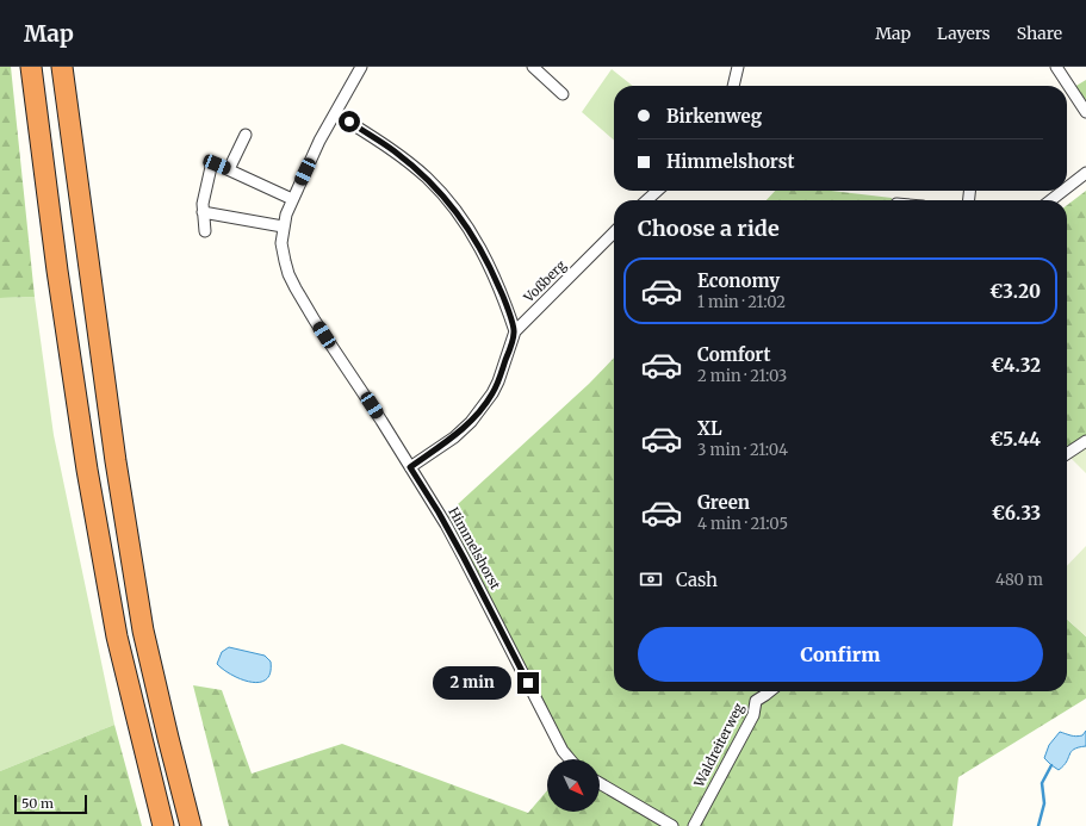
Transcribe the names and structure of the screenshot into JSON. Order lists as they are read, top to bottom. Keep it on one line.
{"streets":{"street":["Voßberg","Himmelshorst","Waldreiterweg"]},"crossings":[["Voßberg","Himmelshorst"]],"scale_bar":"50 m","north":"bottom right","page":{"header":"Map","nav":["Map","Layers","Share"],"banner":["Birkenweg","Himmelshorst"],"heading":"Choose a ride","list":[{"name":"Economy","note":"1 min · 21:02","value":"€3.20"},{"name":"Comfort","note":"2 min · 21:03","value":"€4.32"},{"name":"XL","note":"3 min · 21:04","value":"€5.44"},{"name":"Green","note":"4 min · 21:05","value":"€6.33"}],"pay":["Cash","480 m"],"buttons":"Confirm","bubble":"2 min","scale":"50 m"}}
